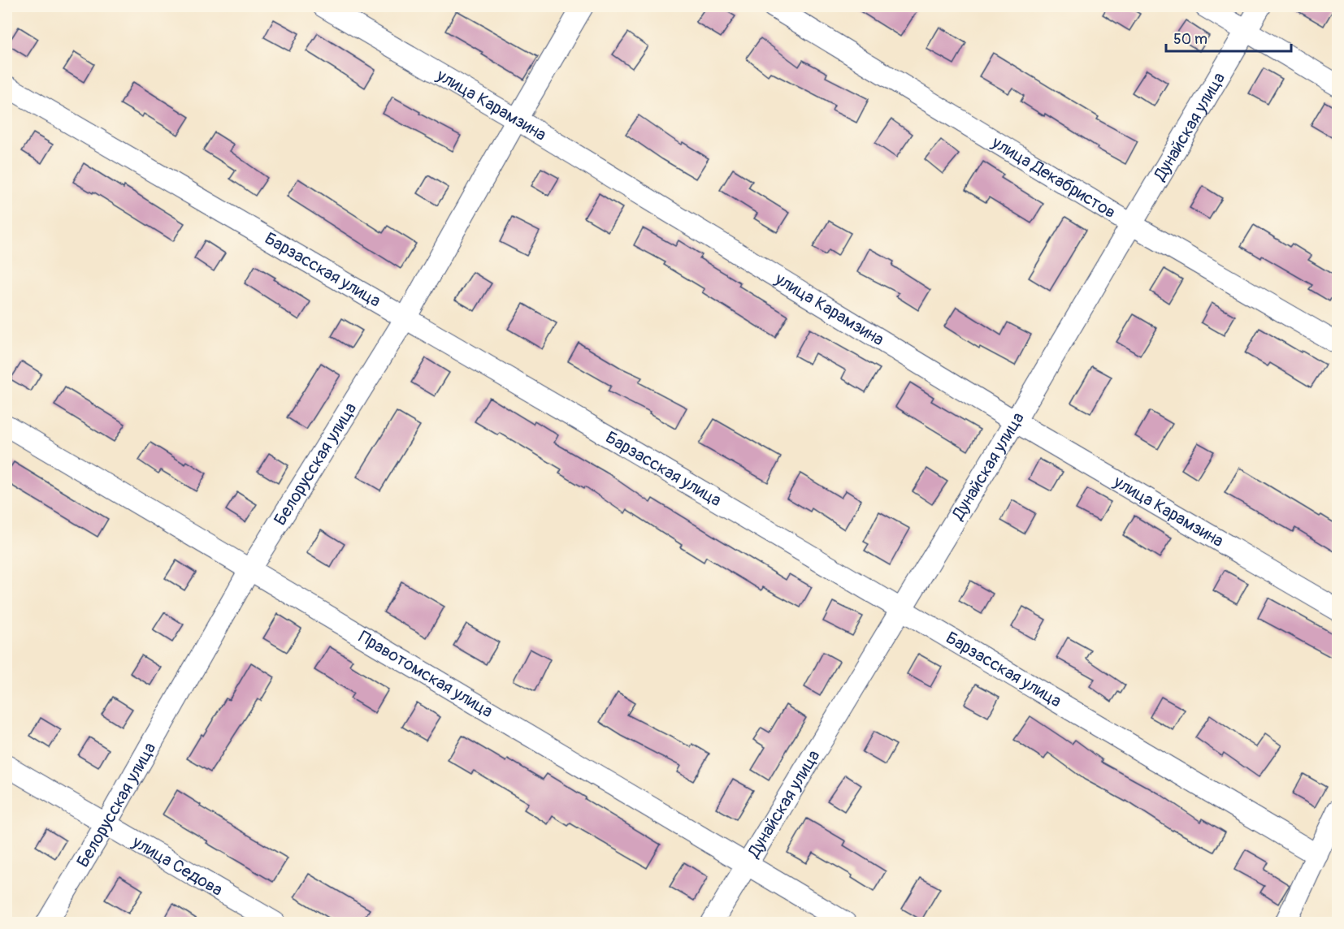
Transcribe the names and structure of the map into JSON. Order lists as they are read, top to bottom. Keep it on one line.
{"streets":{"street":["улица Карамзина","Дунайская улица","улица Декабристов","Барзасская улица","Белорусская улица","Правотомская улица","улица Седова"]},"crossings":[["улица Карамзина","Дунайская улица"],["улица Карамзина","Белорусская улица"],["Дунайская улица","улица Декабристов"],["Дунайская улица","Барзасская улица"],["Дунайская улица","Правотомская улица"],["Барзасская улица","Белорусская улица"],["Белорусская улица","Правотомская улица"],["Белорусская улица","улица Седова"]],"scale_bar":"50 m"}
